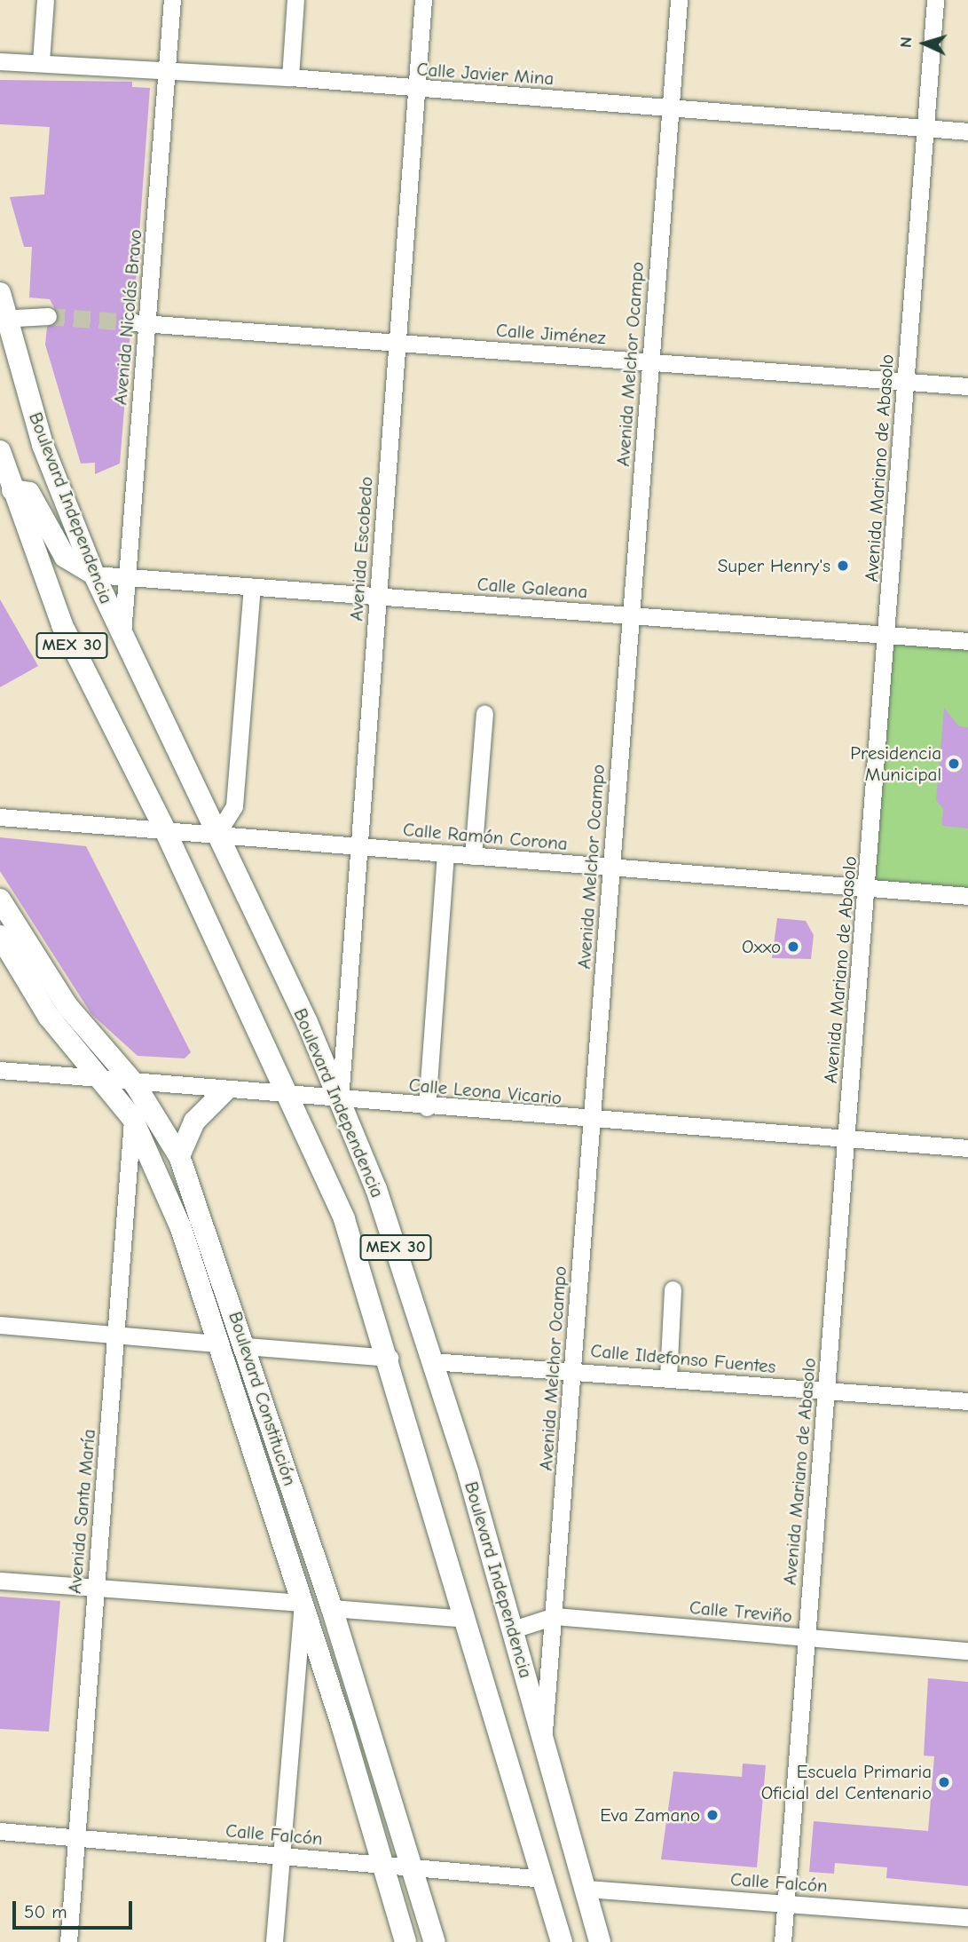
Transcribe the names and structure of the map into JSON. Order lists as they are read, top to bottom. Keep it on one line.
{"streets":{"main road":["Boulevard Independencia","MEX 30","Boulevard Constitución"],"street":["Calle Javier Mina","Avenida Nicolás Bravo","Calle Jiménez","Avenida Melchor Ocampo","Avenida Mariano de Abasolo","Avenida Escobedo","Calle Galeana","Calle Ramón Corona","Calle Leona Vicario","Calle Ildefonso Fuentes","Avenida Santa María","Calle Treviño","Calle Falcón"]},"crossings":[["Calle Javier Mina","Avenida Nicolás Bravo"],["Calle Javier Mina","Avenida Melchor Ocampo"],["Calle Javier Mina","Avenida Mariano de Abasolo"],["Calle Javier Mina","Avenida Escobedo"],["Avenida Nicolás Bravo","Calle Jiménez"],["Avenida Nicolás Bravo","Boulevard Independencia"],["Avenida Nicolás Bravo","Calle Galeana"],["Calle Jiménez","Avenida Melchor Ocampo"],["Calle Jiménez","Avenida Mariano de Abasolo"],["Calle Jiménez","Avenida Escobedo"],["Avenida Melchor Ocampo","Boulevard Independencia"],["Avenida Melchor Ocampo","Calle Galeana"],["Avenida Melchor Ocampo","Calle Ramón Corona"],["Avenida Melchor Ocampo","Calle Leona Vicario"],["Avenida Melchor Ocampo","Calle Ildefonso Fuentes"],["Avenida Melchor Ocampo","Calle Treviño"],["Avenida Mariano de Abasolo","Calle Galeana"],["Avenida Mariano de Abasolo","Calle Ramón Corona"],["Avenida Mariano de Abasolo","Calle Leona Vicario"],["Avenida Mariano de Abasolo","Calle Ildefonso Fuentes"],["Avenida Mariano de Abasolo","Calle Treviño"],["Avenida Mariano de Abasolo","Calle Falcón"],["Boulevard Independencia","Avenida Escobedo"],["Boulevard Independencia","Calle Galeana"],["Boulevard Independencia","Calle Ramón Corona"],["Boulevard Independencia","Calle Leona Vicario"],["Boulevard Independencia","Calle Ildefonso Fuentes"],["Boulevard Independencia","Calle Treviño"],["Boulevard Independencia","Calle Falcón"],["Avenida Escobedo","Calle Galeana"],["Avenida Escobedo","Calle Ramón Corona"],["Avenida Escobedo","Calle Leona Vicario"],["MEX 30","Calle Ramón Corona"],["MEX 30","Calle Leona Vicario"],["MEX 30","Calle Falcón"],["Calle Leona Vicario","Boulevard Constitución"],["Calle Leona Vicario","Avenida Santa María"],["Boulevard Constitución","Avenida Santa María"],["Boulevard Constitución","Calle Falcón"],["Avenida Santa María","Calle Falcón"]],"places":["Super Henry's","Presidencia Municipal","Oxxo","Escuela Primaria Oficial del Centenario","Eva Zamano"],"scale_bar":"50 m","north":"left"}
